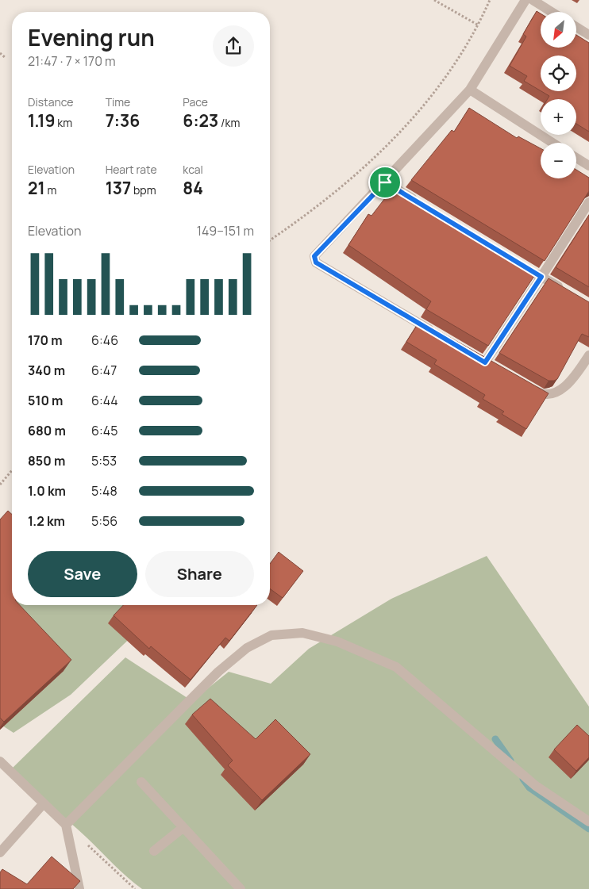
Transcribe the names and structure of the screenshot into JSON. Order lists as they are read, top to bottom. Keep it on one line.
{"north":"bottom left","page":{"map_buttons":["+","−"],"heading":["Evening run","21:47 · 7 × 170 m"],"stats":[["Distance","1.19 km"],["Time","7:36"],["Pace","6:23 /km"],["Elevation","21 m"],["Heart rate","137 bpm"],["kcal","84"]],"chart":["Elevation","149–151 m"],"list":[{"name":"170 m","note":"6:46"},{"name":"340 m","note":"6:47"},{"name":"510 m","note":"6:44"},{"name":"680 m","note":"6:45"},{"name":"850 m","note":"5:53"},{"name":"1.0 km","note":"5:48"},{"name":"1.2 km","note":"5:56"}],"buttons":["Save","Share"]}}
